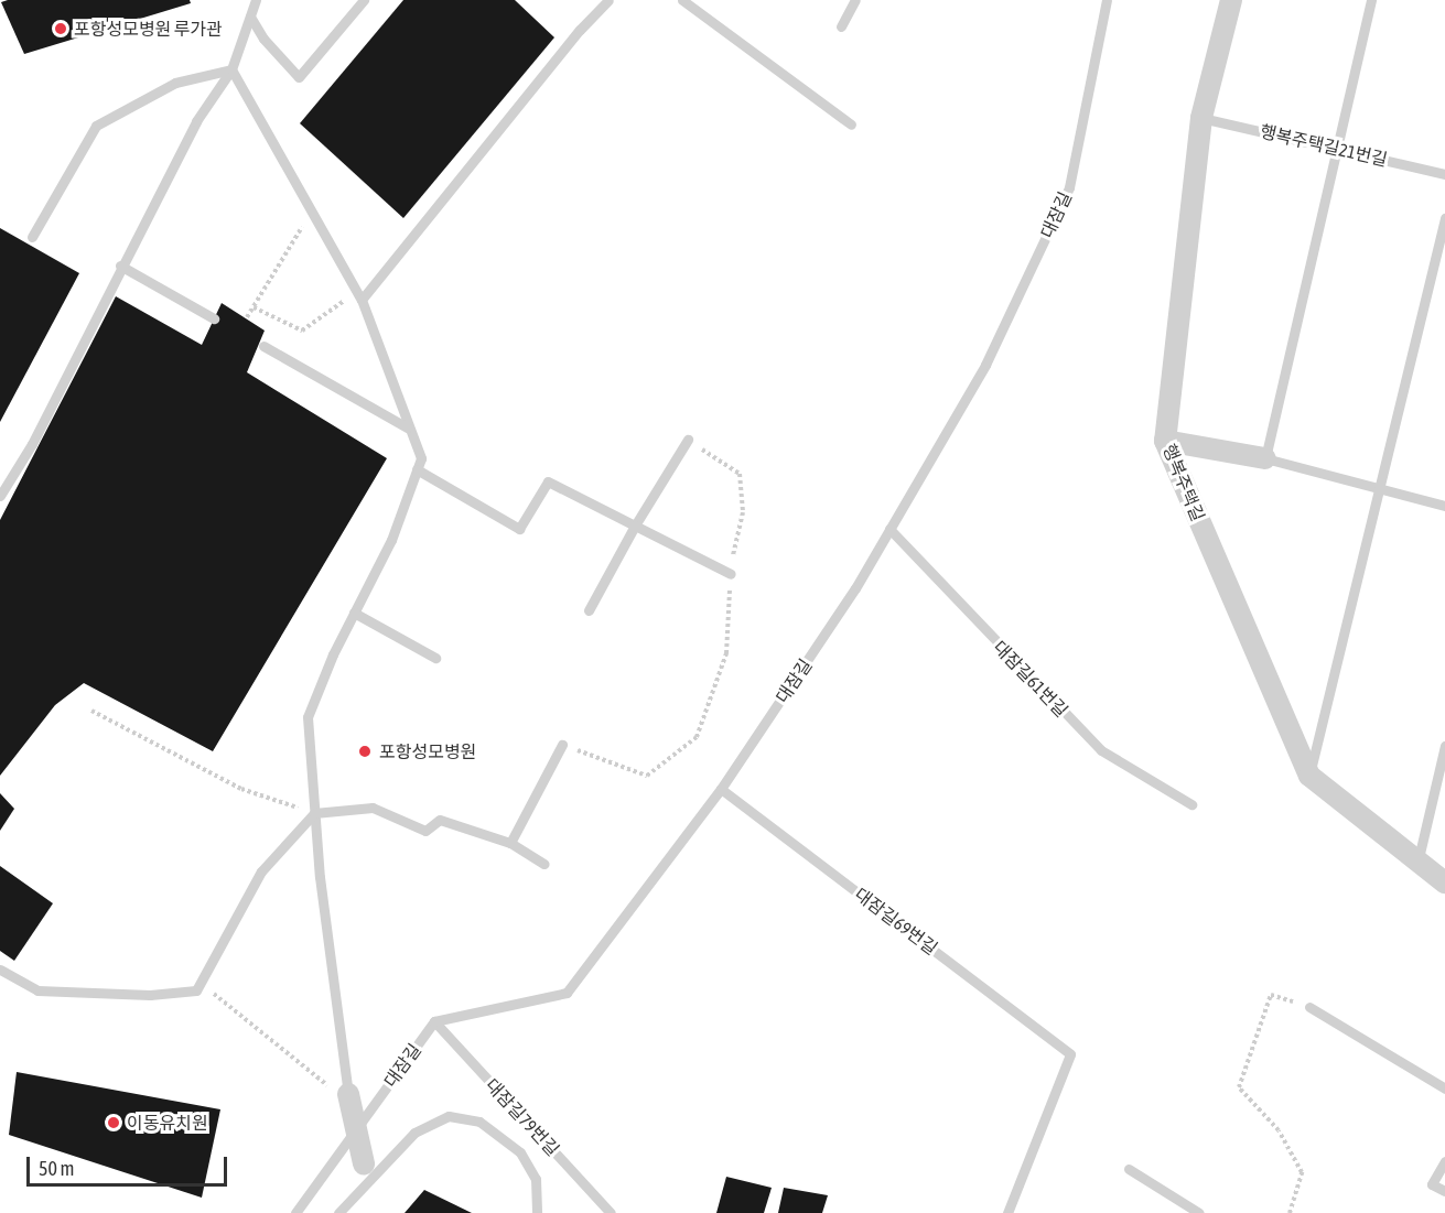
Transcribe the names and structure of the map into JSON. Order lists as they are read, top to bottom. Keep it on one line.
{"streets":{"street":["행복주택길"],"lane":["행복주택길21번길","대잠길","대잠길61번길","대잠길69번길","대잠길79번길"]},"crossings":[["행복주택길21번길","행복주택길"],["대잠길","대잠길61번길"],["대잠길","대잠길69번길"],["대잠길","대잠길79번길"]],"places":["포항성모병원 루가관","포항성모병원","이동유치원"],"scale_bar":"50 m"}
